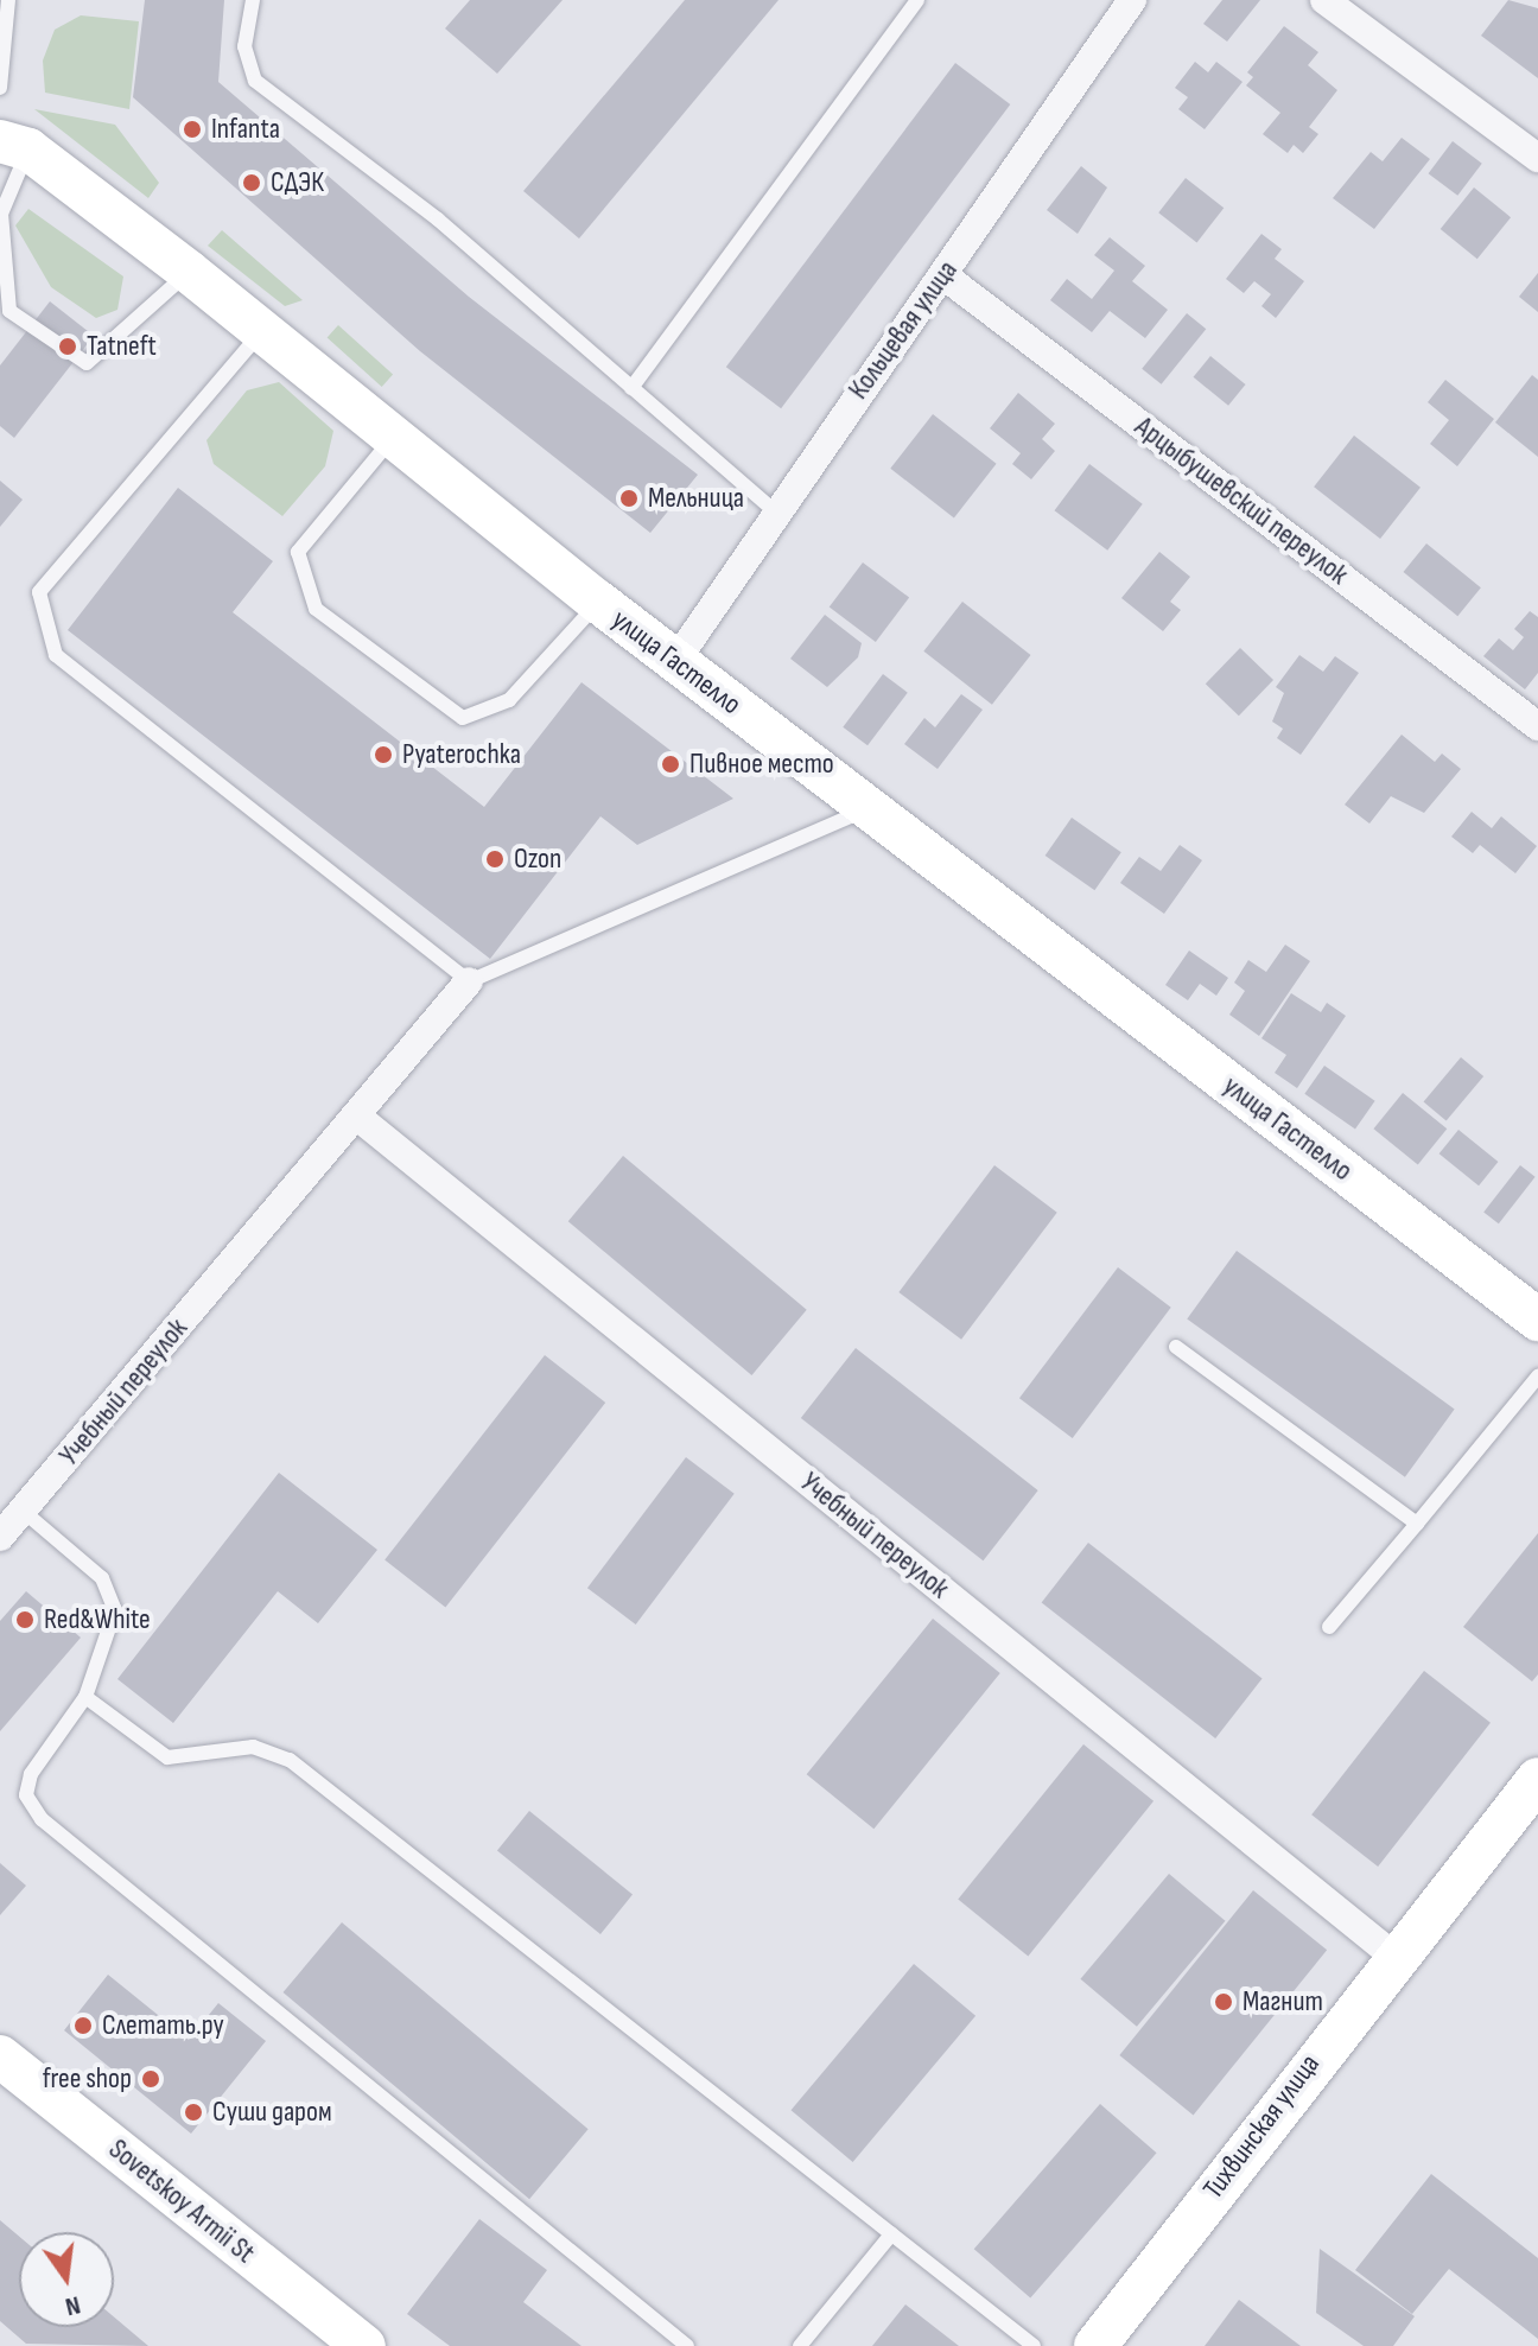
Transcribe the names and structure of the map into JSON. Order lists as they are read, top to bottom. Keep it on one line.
{"streets":{"street":["Кольцевая улица","Арцыбушевский переулок","улица Гастелло","Учебный переулок","Тихвинская улица","Sovetskoy Armii St"]},"crossings":[["Кольцевая улица","Арцыбушевский переулок"],["Кольцевая улица","улица Гастелло"],["Учебный переулок","Тихвинская улица"]],"places":["Infanta","СДЭК","Tatneft","Мельница","Pyaterochka","Пивное место","Ozon","Red&White","Магнит","Слетать.ру","free shop","Суши даром"],"north":"bottom"}
